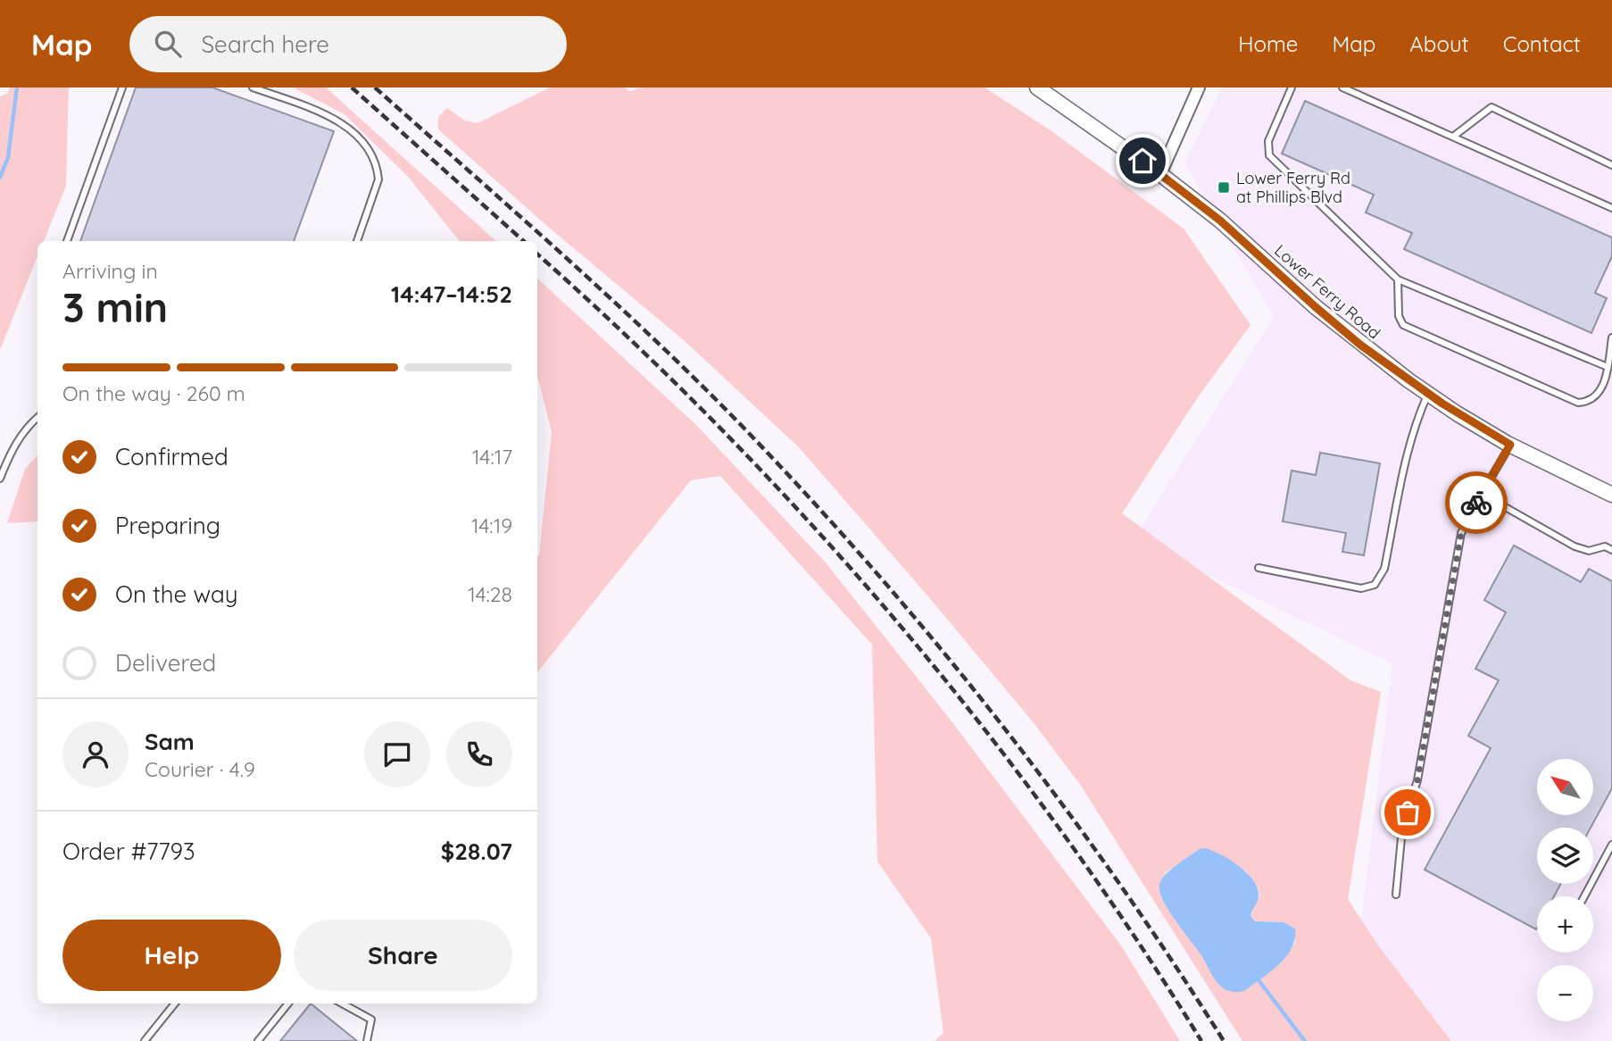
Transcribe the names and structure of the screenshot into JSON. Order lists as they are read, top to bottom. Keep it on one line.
{"streets":{"street":["Lower Ferry Road"]},"places":{"transit":["Lower Ferry Rd at Phillips Blvd"]},"north":"top left","page":{"header":"Map","search":"Search here","nav":["Home","Map","About","Contact"],"heading":["3 min","Arriving in","14:47–14:52"],"panel":["Sam","Courier · 4.9","Order #7793","$28.07"],"bar":"On the way · 260 m","list":[["Confirmed","14:17"],["Preparing","14:19"],["On the way","14:28"],"Delivered"],"map_buttons":["+","−"],"buttons":["Help","Share"]}}
